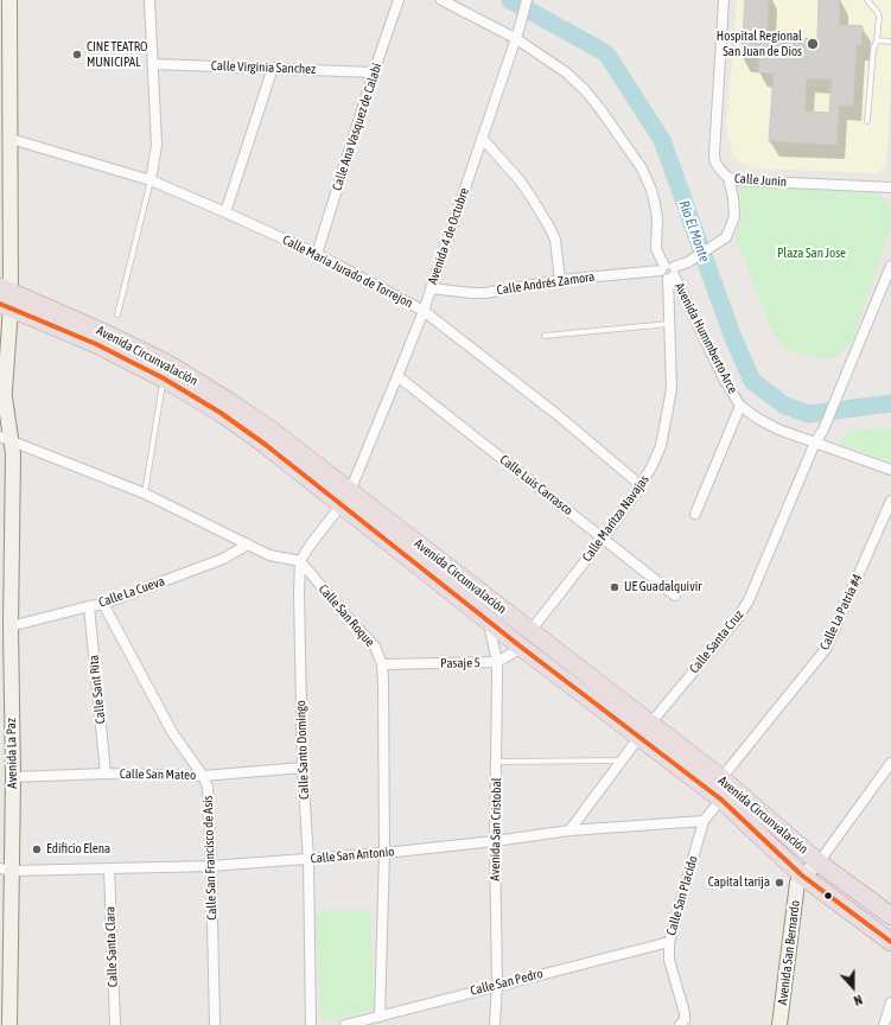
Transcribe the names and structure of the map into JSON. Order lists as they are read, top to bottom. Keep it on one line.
{"streets":{"highway":["Avenida Circunvalación"],"street":["Calle Virginia Sanchez","Calle Ana Vasquez de Calabi","Calle Junin","Avenida 4 de Octubre","Calle Maria Jurado de Torrejon","Calle Andrés Zamora","Avenida Hummberto Arce","Calle Luis Carrasco","Calle Maritza Navajas","Calle La Cueva","Calle La Patria #4","Calle San Roque","Calle Santa Cruz","Pasaje 5","Calle Sant Rita","Calle Santo Domingo","Avenida La Paz","Calle San Mateo","Avenida San Cristobal","Calle San Antonio","Calle San Francisco de Asis","Calle San Placido","Calle Santa Clara","Avenida San Bernardo","Calle San Pedro"]},"crossings":[["Calle Virginia Sanchez","Calle Ana Vasquez de Calabi"],["Calle Ana Vasquez de Calabi","Calle Maria Jurado de Torrejon"],["Calle Junin","Calle Andrés Zamora"],["Avenida 4 de Octubre","Calle Maria Jurado de Torrejon"],["Avenida 4 de Octubre","Calle Andrés Zamora"],["Avenida 4 de Octubre","Avenida Hummberto Arce"],["Avenida 4 de Octubre","Avenida Circunvalación"],["Avenida 4 de Octubre","Calle Luis Carrasco"],["Calle Maria Jurado de Torrejon","Calle Maritza Navajas"],["Calle Maria Jurado de Torrejon","Avenida La Paz"],["Calle Andrés Zamora","Avenida Hummberto Arce"],["Calle Andrés Zamora","Calle Maritza Navajas"],["Avenida Hummberto Arce","Calle Maritza Navajas"],["Avenida Hummberto Arce","Calle Santa Cruz"],["Avenida Circunvalación","Calle Maritza Navajas"],["Avenida Circunvalación","Calle La Patria #4"],["Avenida Circunvalación","Calle Santa Cruz"],["Avenida Circunvalación","Pasaje 5"],["Avenida Circunvalación","Avenida La Paz"],["Avenida Circunvalación","Calle San Placido"],["Avenida Circunvalación","Avenida San Bernardo"],["Calle Luis Carrasco","Calle Maritza Navajas"],["Calle La Cueva","Calle Sant Rita"],["Calle La Cueva","Avenida La Paz"],["Calle La Cueva","Calle San Francisco de Asis"],["Calle San Roque","Pasaje 5"],["Calle San Roque","Calle Santo Domingo"],["Calle San Roque","Calle San Antonio"],["Calle San Roque","Calle San Pedro"],["Calle Santa Cruz","Calle San Antonio"],["Pasaje 5","Avenida San Cristobal"],["Calle Sant Rita","Calle San Mateo"],["Calle Santo Domingo","Calle San Mateo"],["Calle Santo Domingo","Calle San Antonio"],["Avenida La Paz","Calle San Mateo"],["Avenida La Paz","Calle San Antonio"],["Calle San Mateo","Calle San Francisco de Asis"],["Avenida San Cristobal","Calle San Antonio"],["Avenida San Cristobal","Calle San Pedro"],["Calle San Antonio","Calle San Francisco de Asis"],["Calle San Antonio","Calle San Placido"],["Calle San Antonio","Calle Santa Clara"],["Calle San Placido","Calle San Pedro"]],"water":["Río El Monte"],"parks":["Plaza San Jose"],"places":["Hospital Regional San Juan de Dios","CINE TEATRO MUNICIPAL","UE Guadalquivir","Edificio Elena","Capital tarija"],"north":"bottom"}
